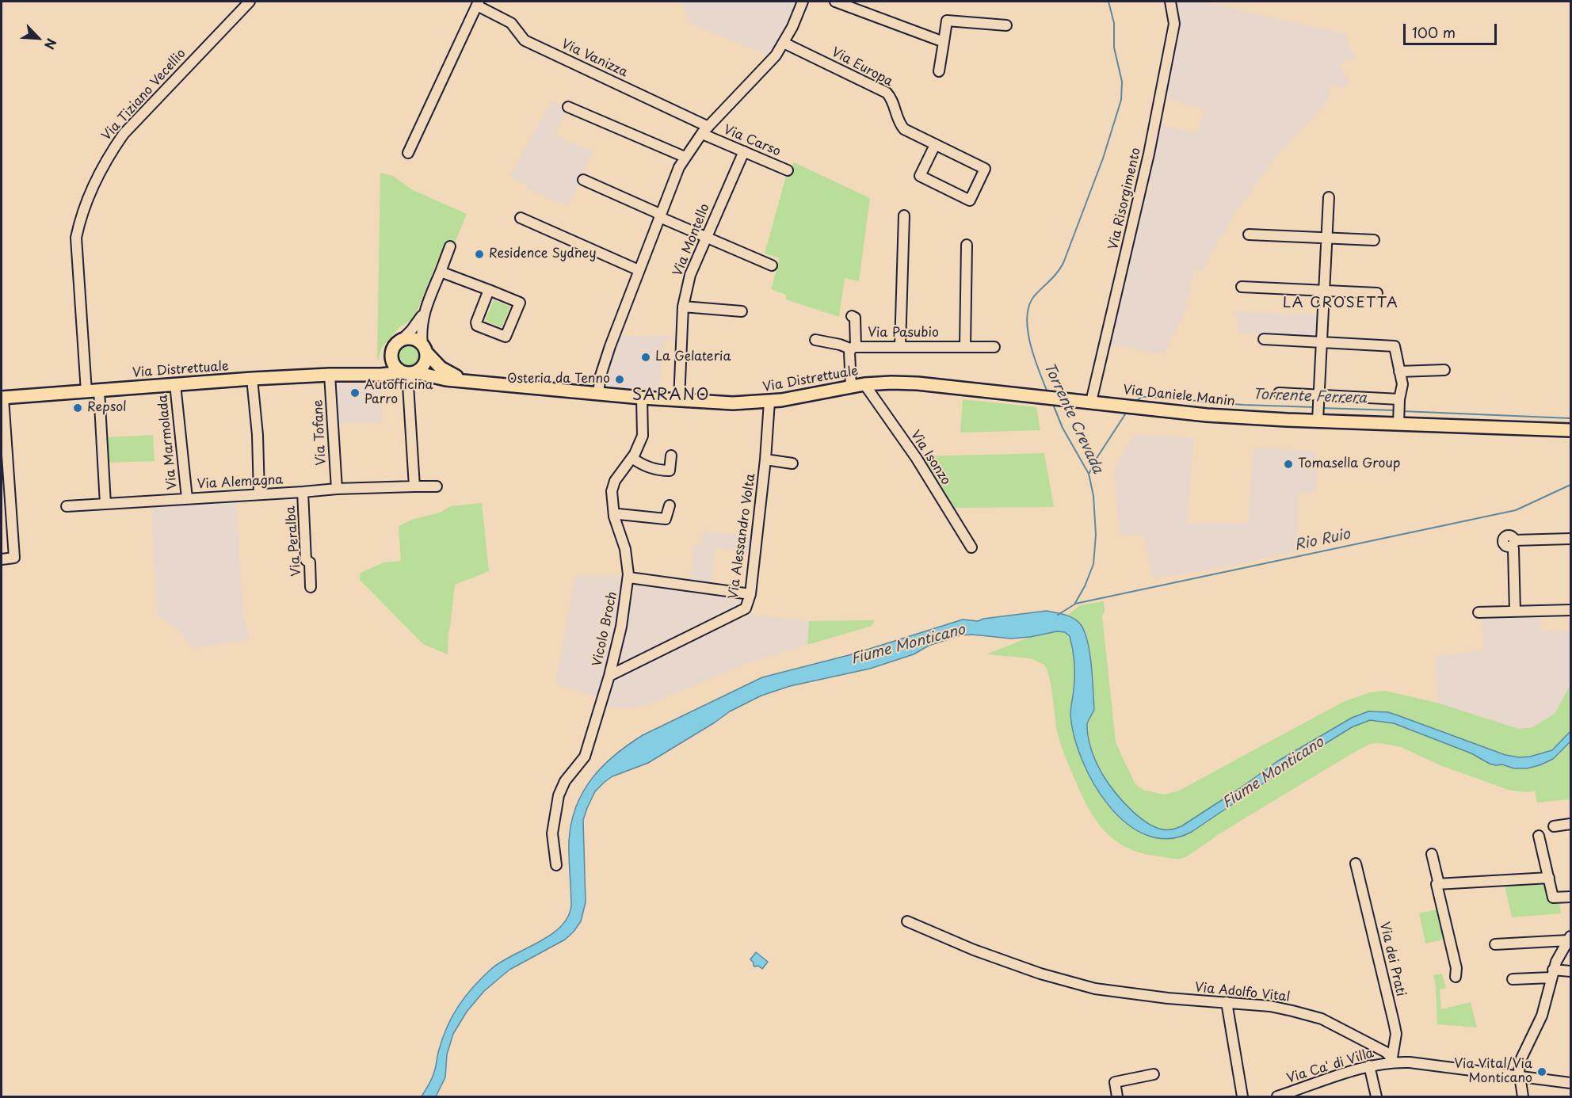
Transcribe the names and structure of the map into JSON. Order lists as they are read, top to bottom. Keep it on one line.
{"streets":{"main road":["Via Distrettuale","Via Daniele Manin"],"street":["Via Vanizza","Via Europa","Via Tiziano Vecellio","Via Carso","Via Risorgimento","Via Montello","Via Pasubio","Via Tofane","Via Marmolada","Via Isonzo","Via Alemagna","Via Alessandro Volta","Via Peralba","Vicolo Broch","Via dei Prati","Via Adolfo Vital","Via Ca' di Villa"]},"crossings":[["Via Vanizza","Via Carso"],["Via Tiziano Vecellio","Via Distrettuale"],["Via Carso","Via Montello"],["Via Risorgimento","Via Daniele Manin"],["Via Montello","Via Distrettuale"],["Via Pasubio","Via Distrettuale"],["Via Distrettuale","Via Daniele Manin"],["Via Distrettuale","Via Tofane"],["Via Distrettuale","Via Marmolada"],["Via Distrettuale","Via Isonzo"],["Via Distrettuale","Via Alessandro Volta"],["Via Distrettuale","Vicolo Broch"],["Via Tofane","Via Alemagna"],["Via Marmolada","Via Alemagna"],["Via Alemagna","Via Peralba"],["Via Alessandro Volta","Vicolo Broch"],["Via dei Prati","Via Adolfo Vital"],["Via dei Prati","Via Ca' di Villa"],["Via Adolfo Vital","Via Ca' di Villa"]],"districts":["LA CROSETTA","SARANO"],"water":["Torrente Ferrera","Torrente Crevada","Rio Ruio","Fiume Monticano"],"places":["Residence Sydney","La Gelateria","Osteria da Tenno","Autofficina Parro","Repsol","Tomasella Group","Via Vital/Via Monticano"],"scale_bar":"100 m","north":"bottom right"}
